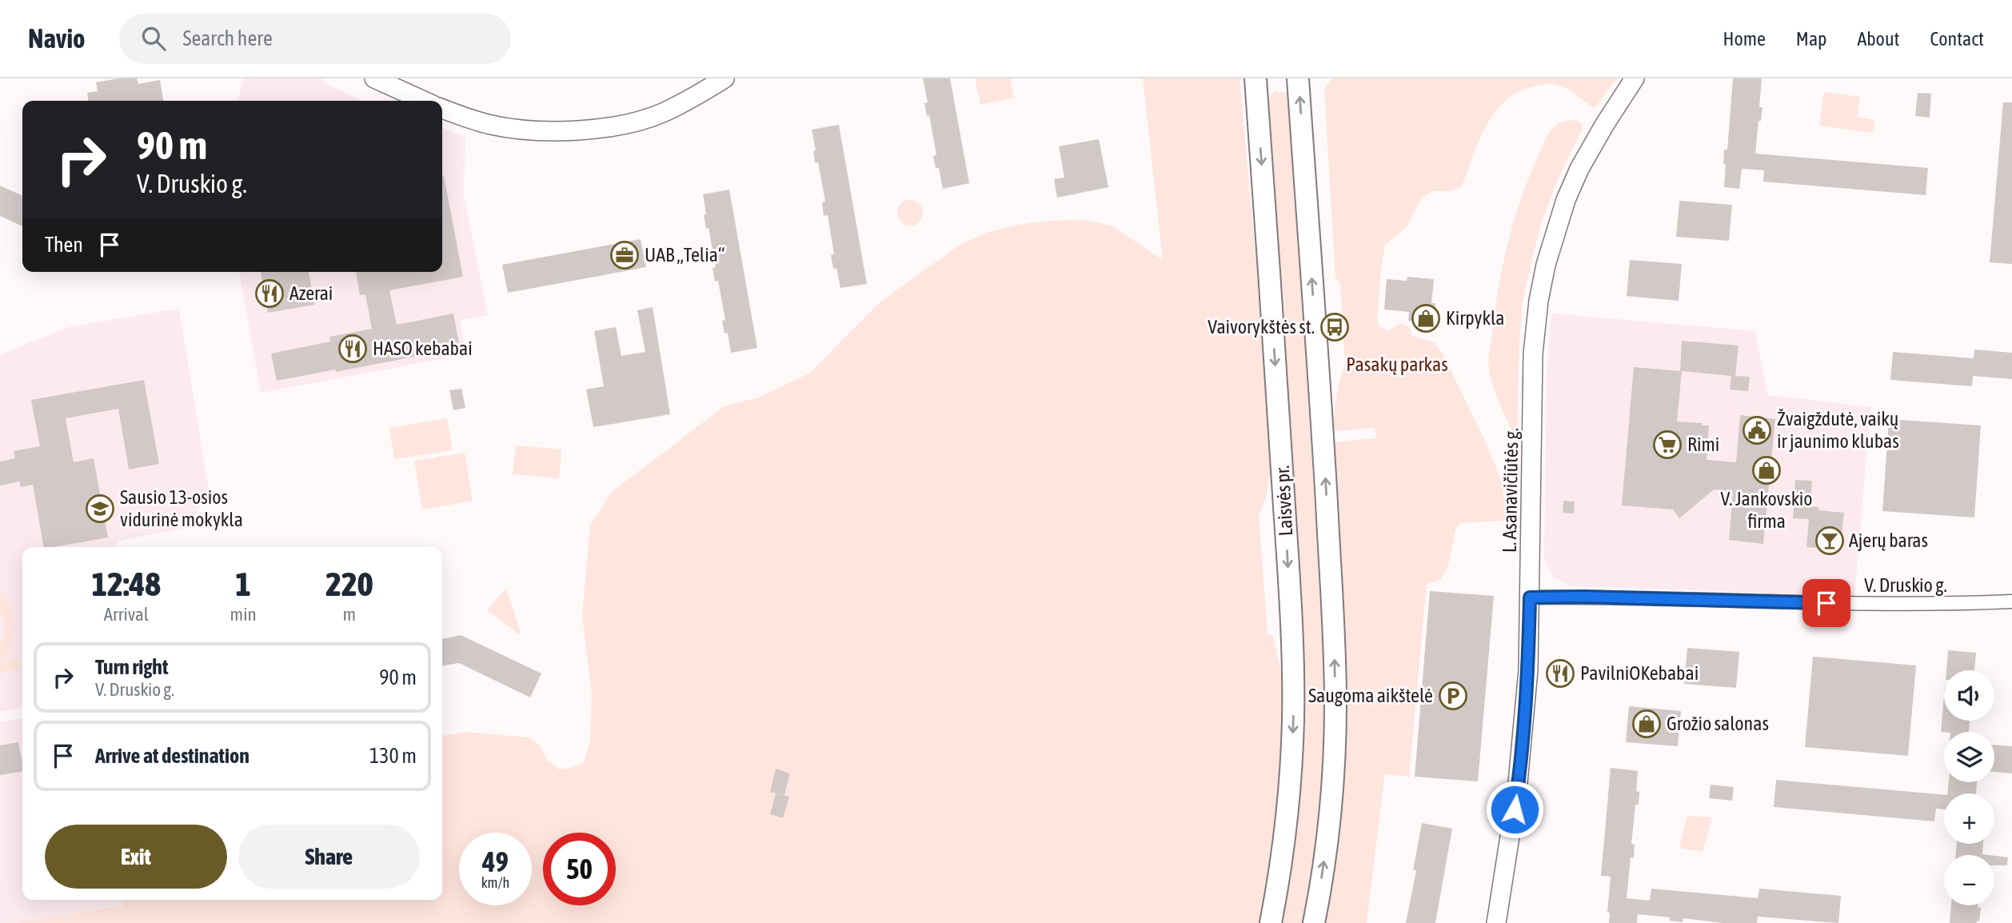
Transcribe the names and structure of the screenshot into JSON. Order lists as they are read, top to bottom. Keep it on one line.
{"streets":{"main road":["L. Asanavičiūtės g.","Laisvės pr."],"street":["V. Druskio g."]},"crossings":[["L. Asanavičiūtės g.","V. Druskio g."]],"parks":["Pasakų parkas"],"places":{"office":["UAB „Telia“"],"restaurant":["Azerai","HASO kebabai","PavilniOKebabai"],"shop":["Kirpykla","V. Jankovskio firma","Grožio salonas"],"bus stop":["Vaivorykštės st."],"public building":["Žvaigždutė, vaikų ir jaunimo klubas"],"supermarket":["Rimi"],"school or university":["Sausio 13-osios vidurinė mokykla"],"bar":["Ajerų baras"],"parking":["Saugoma aikštelė"]},"page":{"header":"Navio","search":"Search here","nav":["Home","Map","About","Contact"],"turn":["90 m","V. Druskio g."],"then":"Then","eta":["12:48","Arrival","1","min","220","m"],"list":[{"name":"Turn right","note":"V. Druskio g.","value":"90 m"},{"name":"Arrive at destination","value":"130 m"}],"map_buttons":["+","−"],"buttons":["Exit","Share"],"speed":"49 km/h","limit":"50"}}
